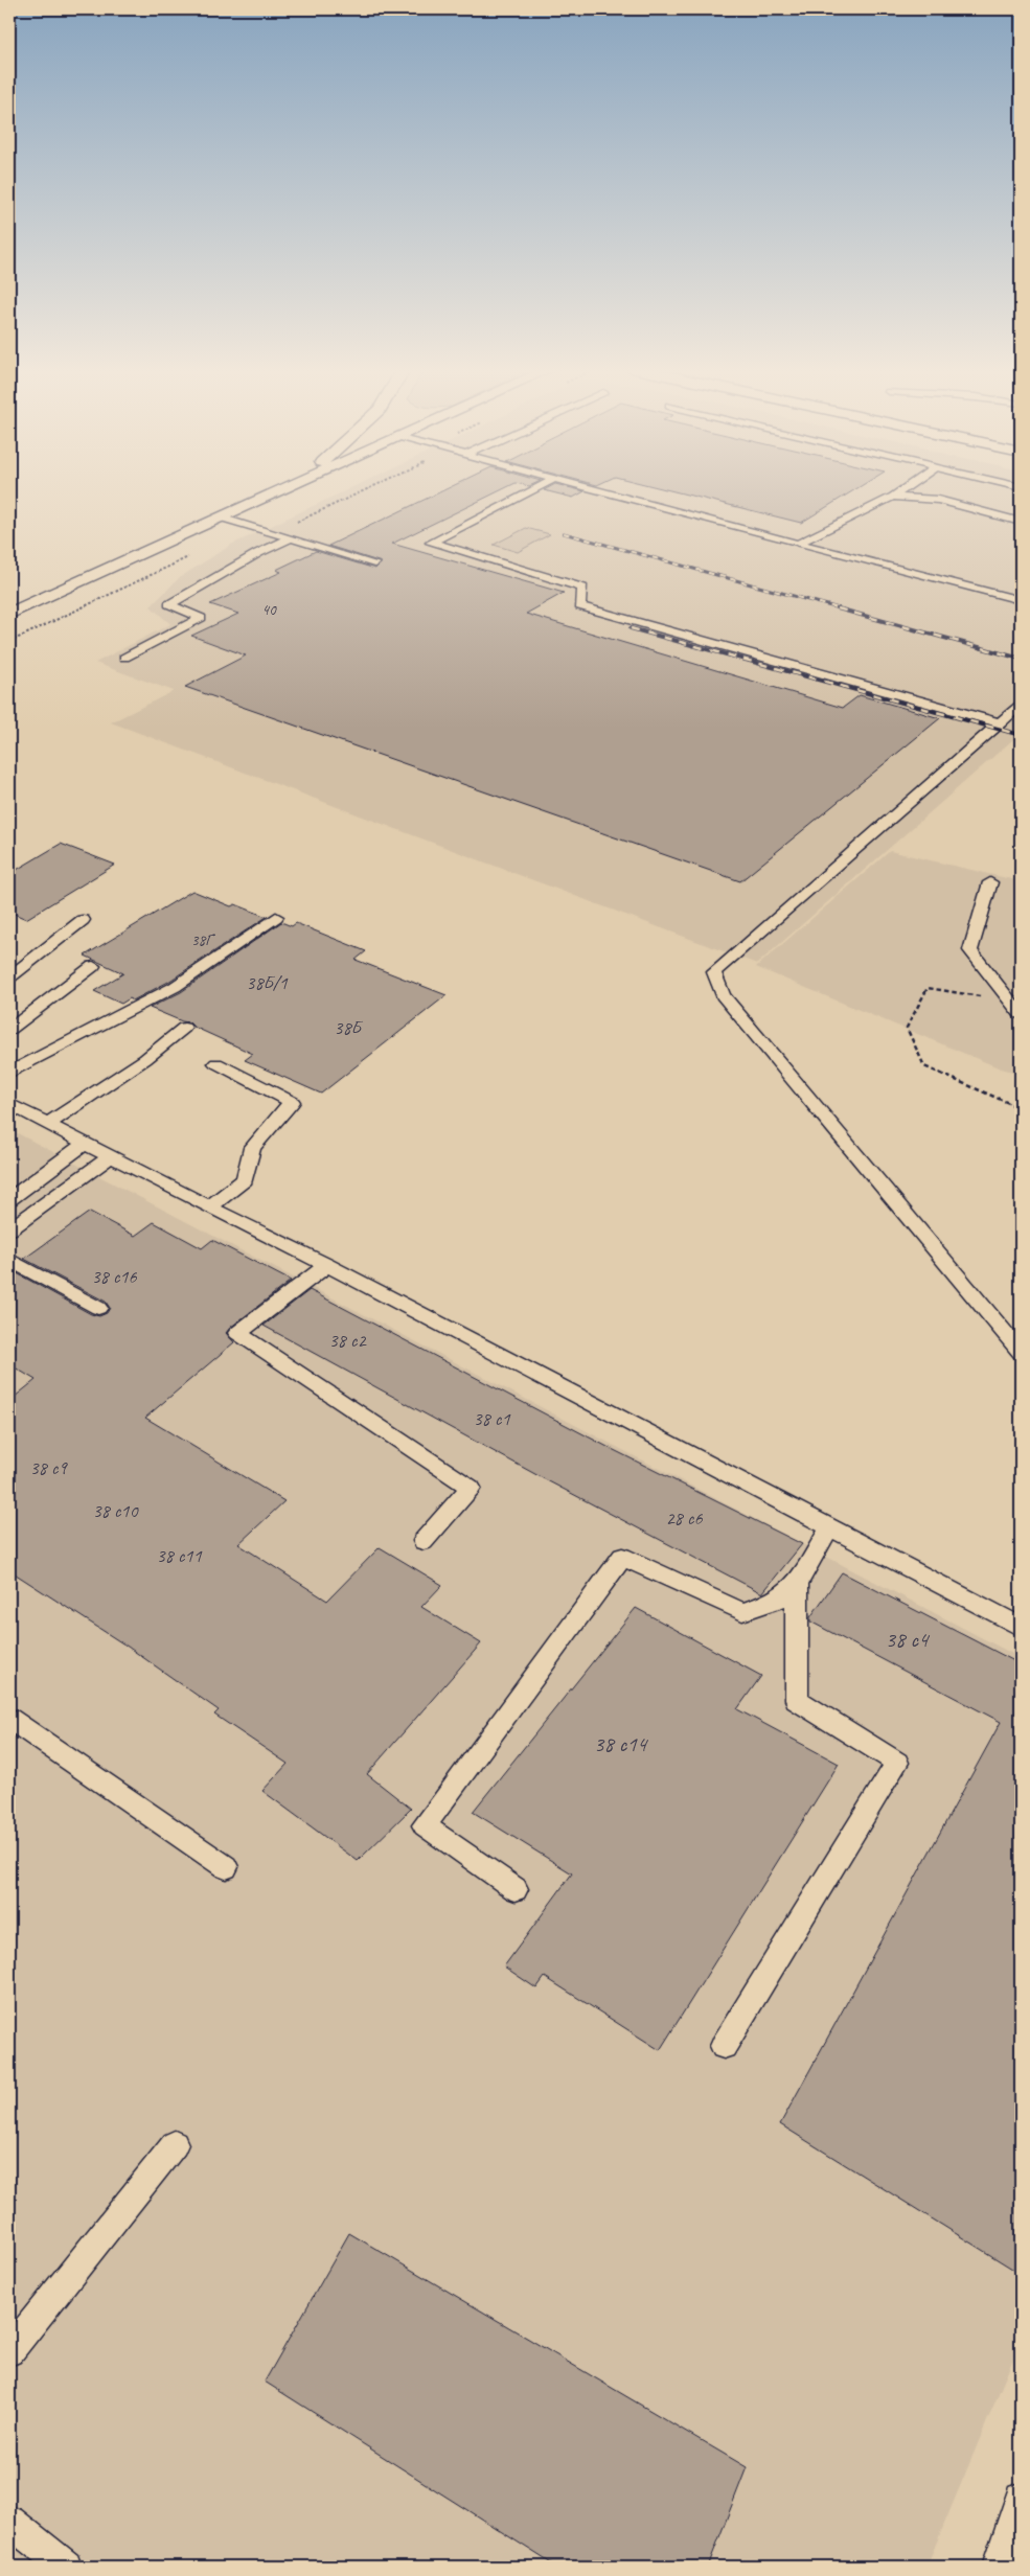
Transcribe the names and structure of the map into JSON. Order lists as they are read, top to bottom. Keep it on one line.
{"house_numbers":["40","38Г","38Б/1","38Б","38 c16","38 с2","38 с1","38 с9","38 с10","28 с6","38 с11","38 с4","38 с14"]}
